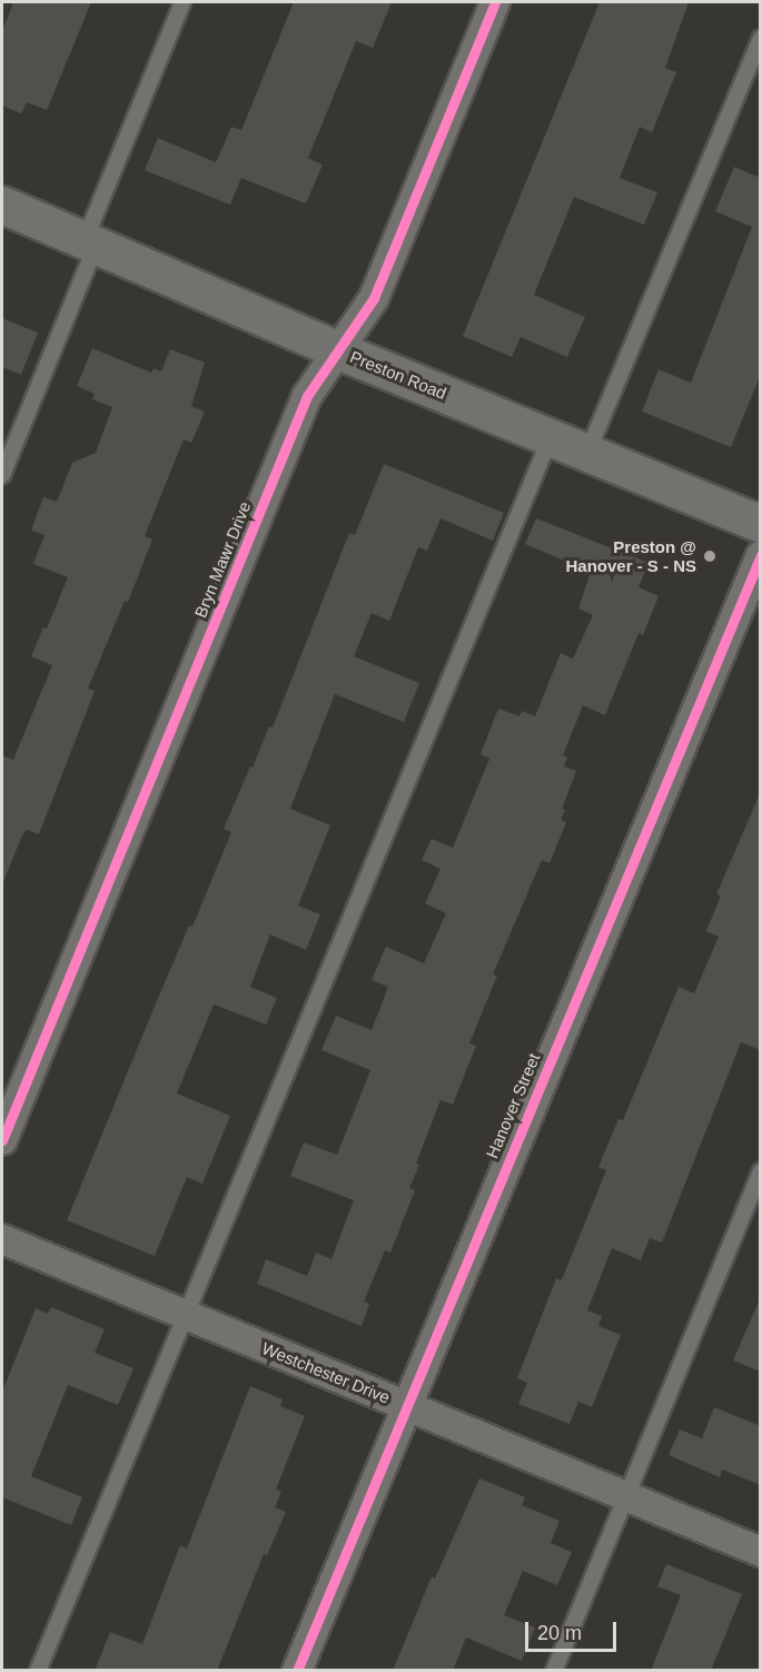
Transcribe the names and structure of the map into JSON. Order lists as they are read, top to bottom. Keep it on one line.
{"streets":{"main road":["Preston Road"],"street":["Bryn Mawr Drive","Hanover Street","Westchester Drive"]},"crossings":[["Preston Road","Bryn Mawr Drive"],["Hanover Street","Westchester Drive"]],"places":["Preston @ Hanover - S - NS"],"scale_bar":"20 m"}
